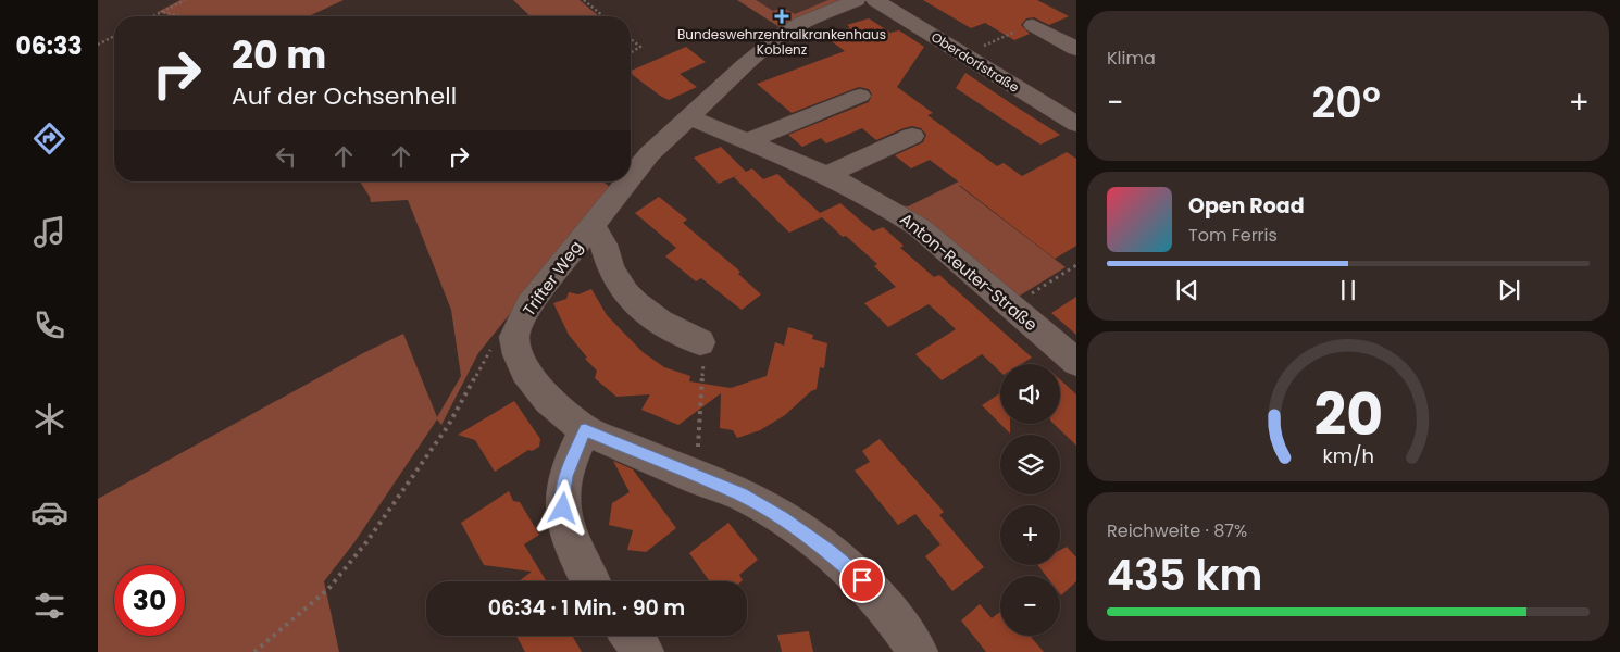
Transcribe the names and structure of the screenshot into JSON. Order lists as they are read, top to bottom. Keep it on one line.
{"streets":{"street":["Oberdorfstraße","Anton-Reuter-Straße","Trifter Weg"]},"crossings":[["Anton-Reuter-Straße","Trifter Weg"]],"places":{"health":["Bundeswehrzentralkrankenhaus Koblenz"]},"page":{"tabs":"06:33","tile":["Klima",["Reichweite · 87%","435 km"]],"turn":["20 m","Auf der Ochsenhell"],"heat":["−","20°","+"],"song":["Open Road","Tom Ferris"],"map_buttons":["+","−"],"limit":"30","trip":"06:34 · 1 Min. · 90 m","gauge":["20","km/h"]}}
